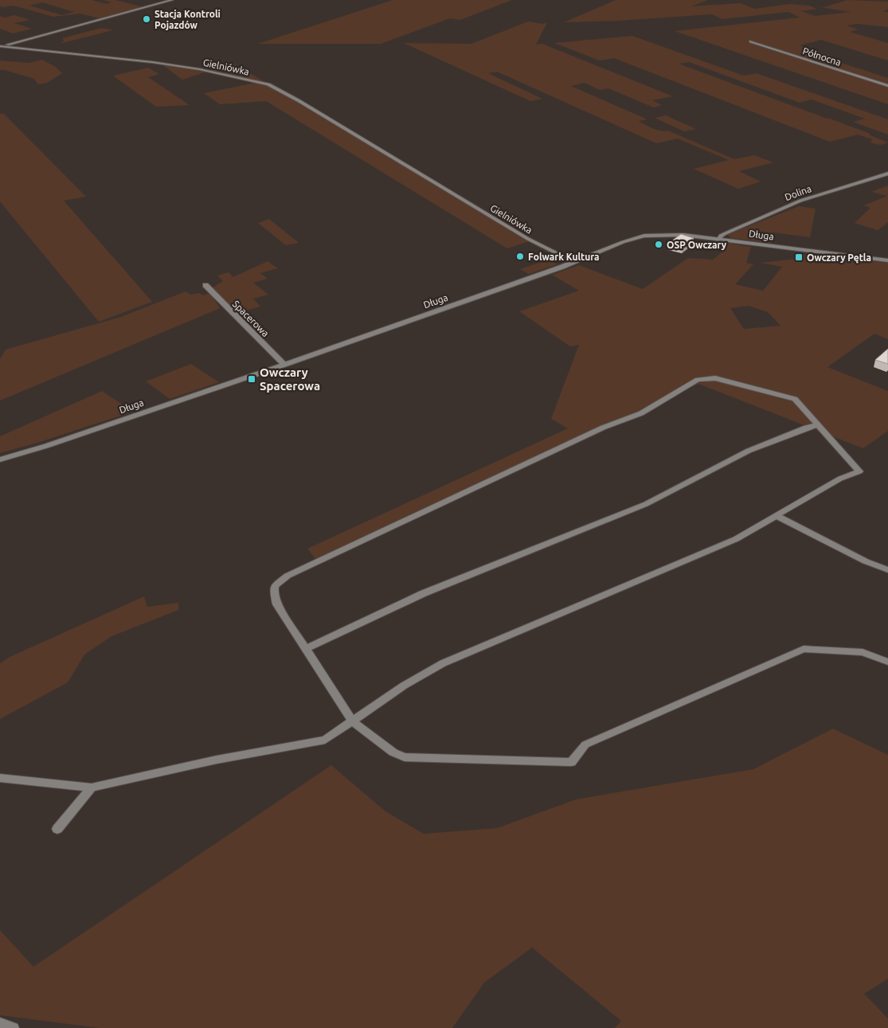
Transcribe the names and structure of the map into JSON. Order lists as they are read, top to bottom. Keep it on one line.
{"streets":{"street":["Północna","Gielniówka","Dolina","Długa","Spacerowa"]},"crossings":[["Gielniówka","Długa"],["Dolina","Długa"],["Długa","Spacerowa"]],"places":{"other":["Stacja Kontroli Pojazdów","OSP Owczary","Folwark Kultura"],"transit":["Owczary Pętla","Owczary Spacerowa"]}}
